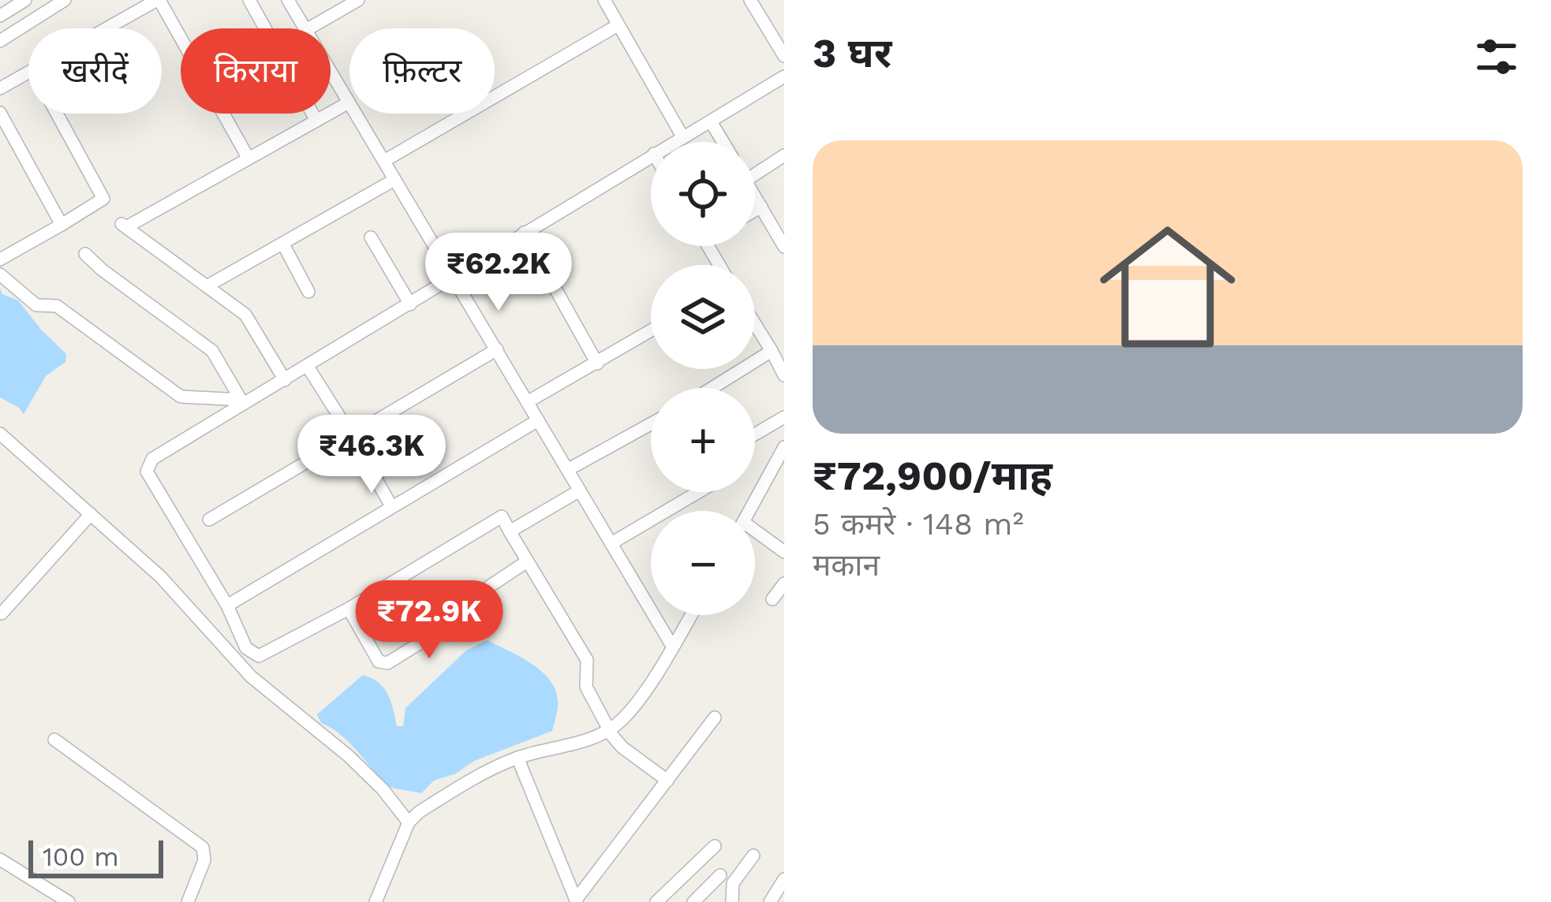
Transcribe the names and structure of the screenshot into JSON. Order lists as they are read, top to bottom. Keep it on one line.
{"scale_bar":"100 m","page":{"heading":"3 घर","chip":["खरीदें","किराया","फ़िल्टर"],"list":[{"name":"₹72,900/माह","note":"5 कमरे · 148 m² · मकान"}],"map_buttons":["+","−"],"price":["₹62.2K","₹46.3K","₹72.9K"],"scale":"100 m"}}
